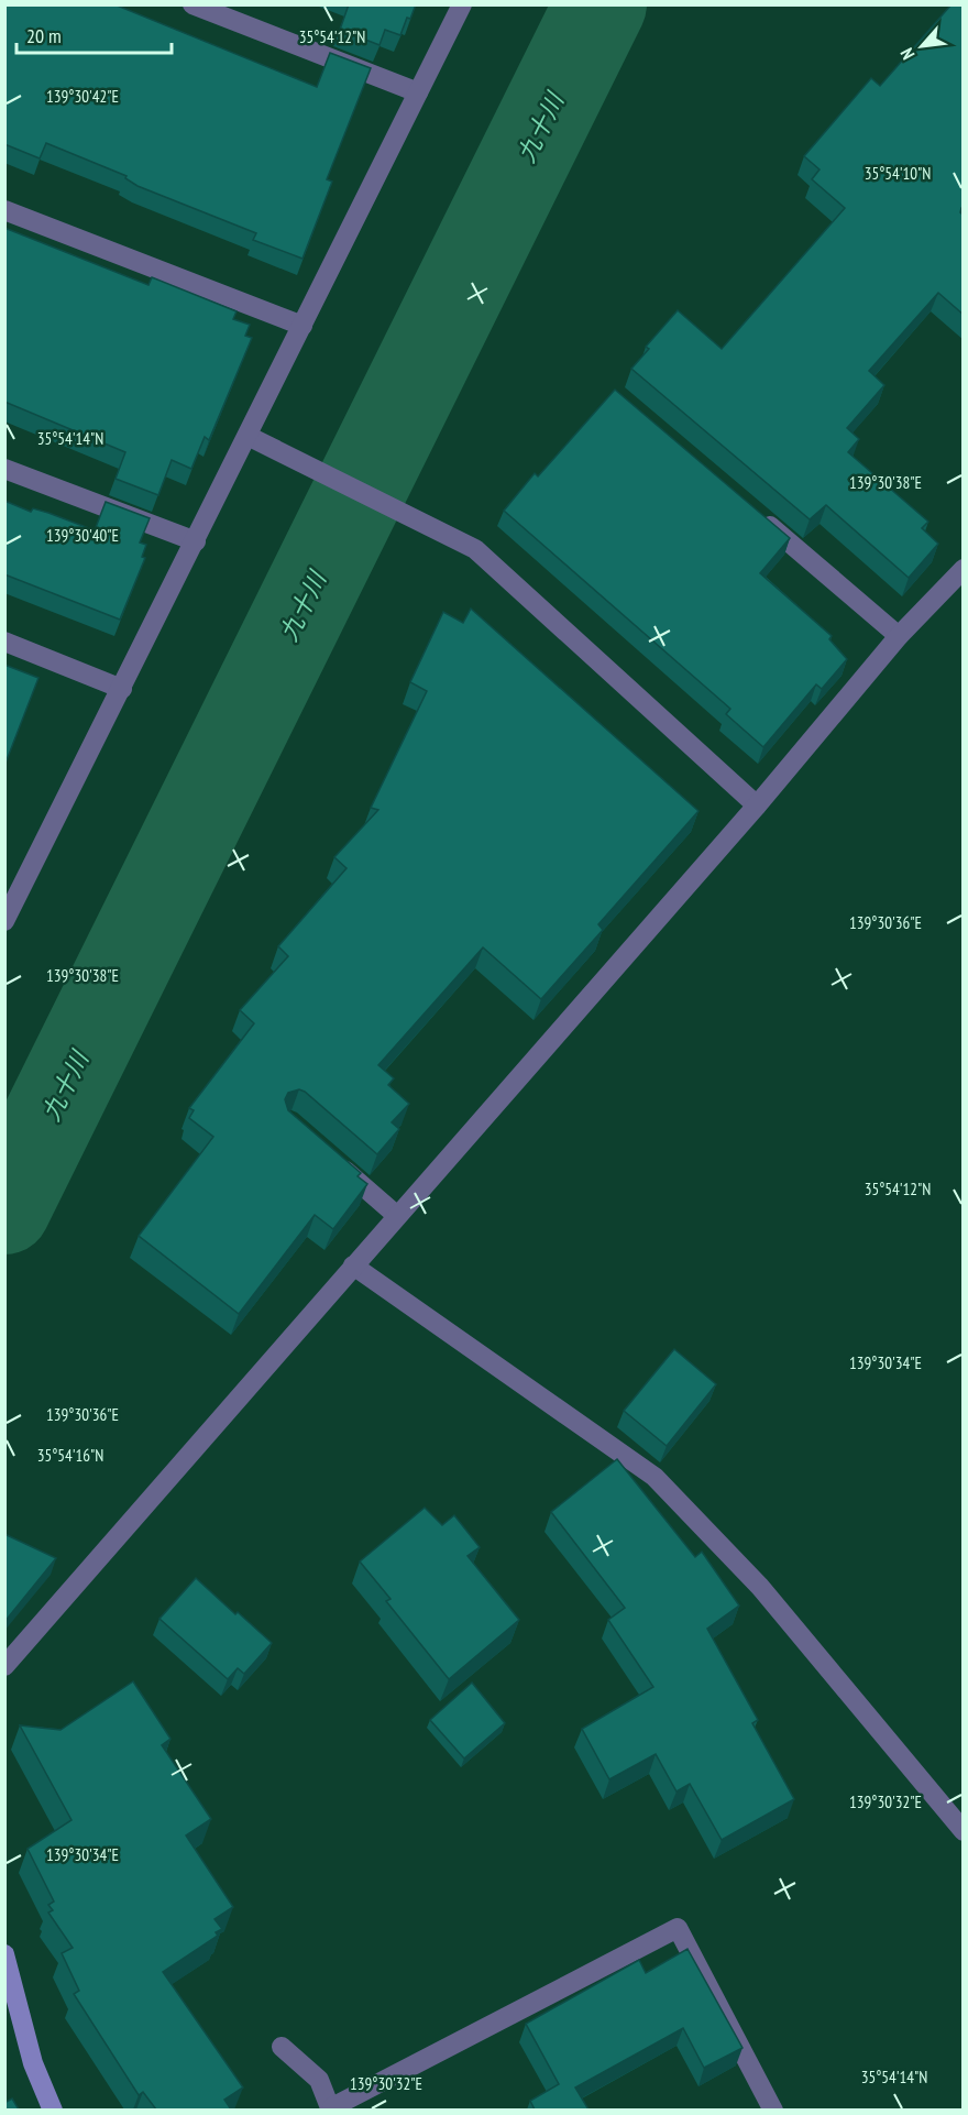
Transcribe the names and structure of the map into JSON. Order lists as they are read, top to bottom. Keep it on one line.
{"water":["九十川"],"scale_bar":"20 m","north":"bottom left","coordinates":["35°54'12\"N","139°30'42\"E","35°54'10\"N","35°54'14\"N","139°30'38\"E","139°30'40\"E","139°30'36\"E","139°30'34\"E","35°54'16\"N","139°30'32\"E"]}
